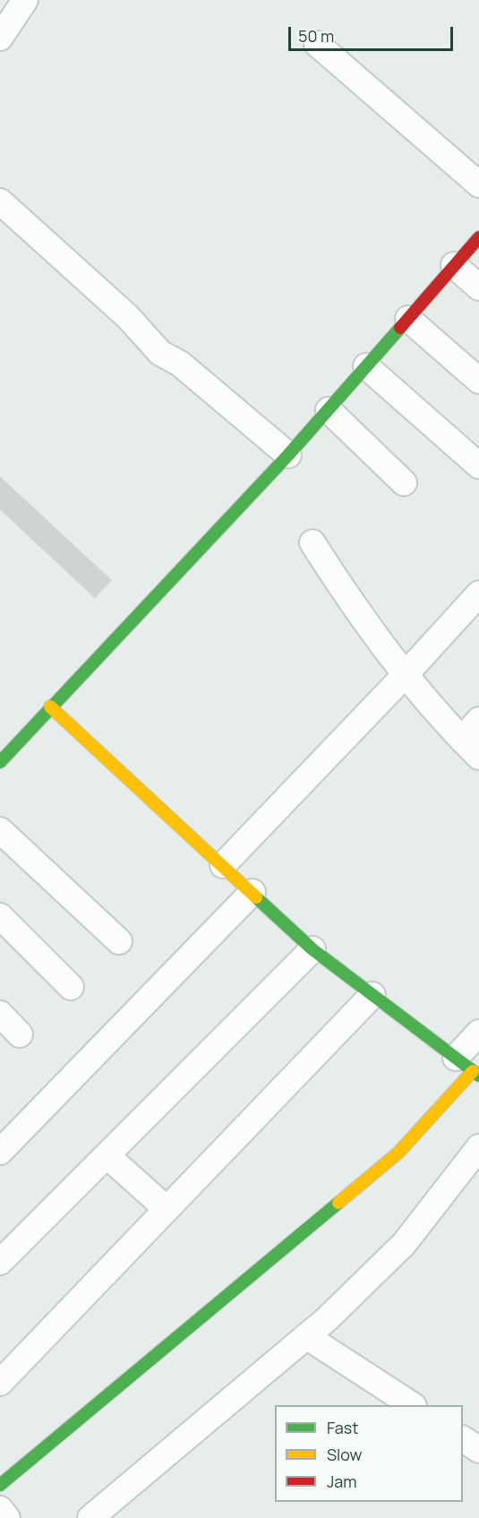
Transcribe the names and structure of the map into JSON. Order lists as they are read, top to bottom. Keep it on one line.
{"legend":["Fast","Slow","Jam"],"scale_bar":"50 m"}
